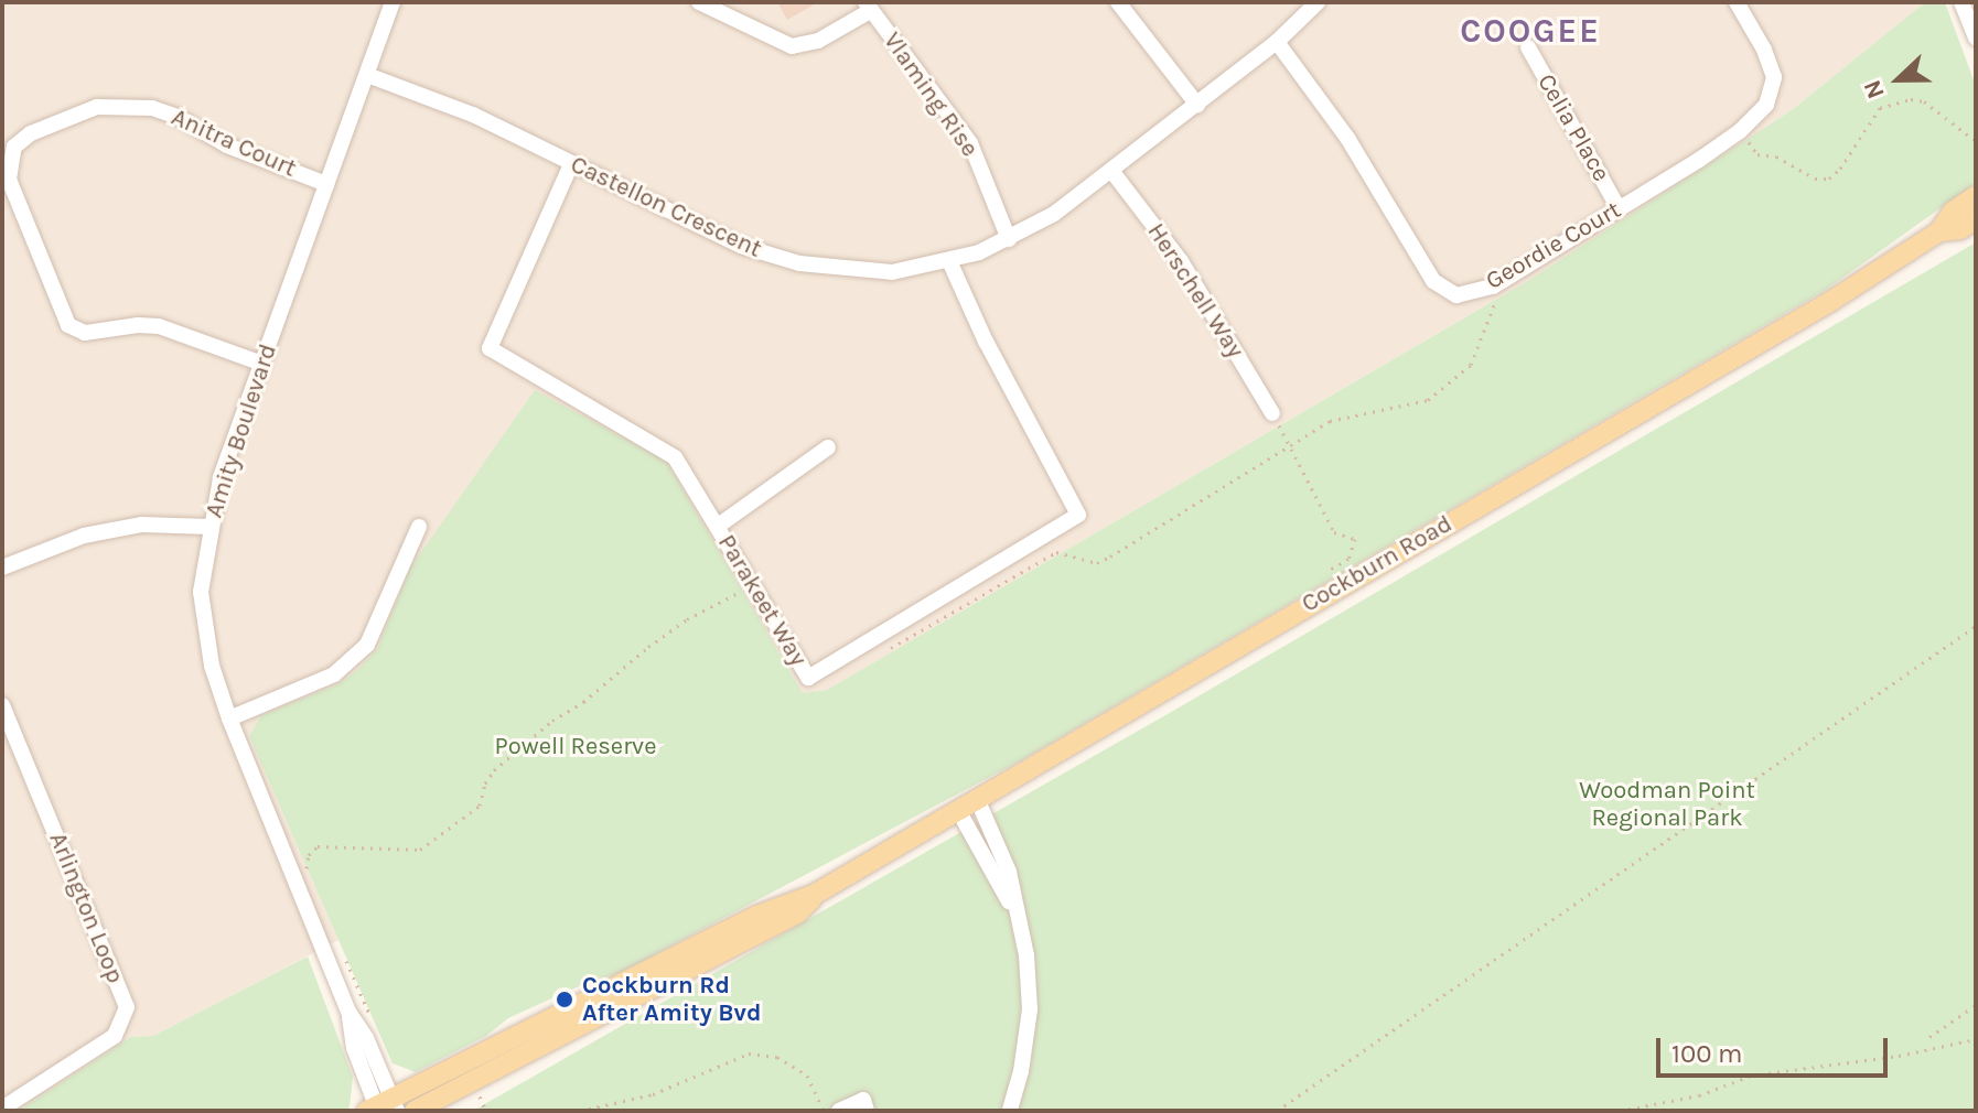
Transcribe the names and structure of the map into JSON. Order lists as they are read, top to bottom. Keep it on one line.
{"streets":{"main road":["Cockburn Road"],"street":["Vlaming Rise","Celia Place","Anitra Court","Castellon Crescent","Geordie Court","Herschell Way","Amity Boulevard","Parakeet Way","Arlington Loop"]},"crossings":[["Vlaming Rise","Castellon Crescent"],["Celia Place","Geordie Court"],["Anitra Court","Amity Boulevard"],["Castellon Crescent","Geordie Court"],["Castellon Crescent","Herschell Way"],["Castellon Crescent","Amity Boulevard"],["Castellon Crescent","Parakeet Way"],["Amity Boulevard","Cockburn Road"]],"districts":["COOGEE"],"parks":["Powell Reserve","Woodman Point Regional Park"],"places":["Cockburn Rd After Amity Bvd"],"scale_bar":"100 m","north":"left"}
